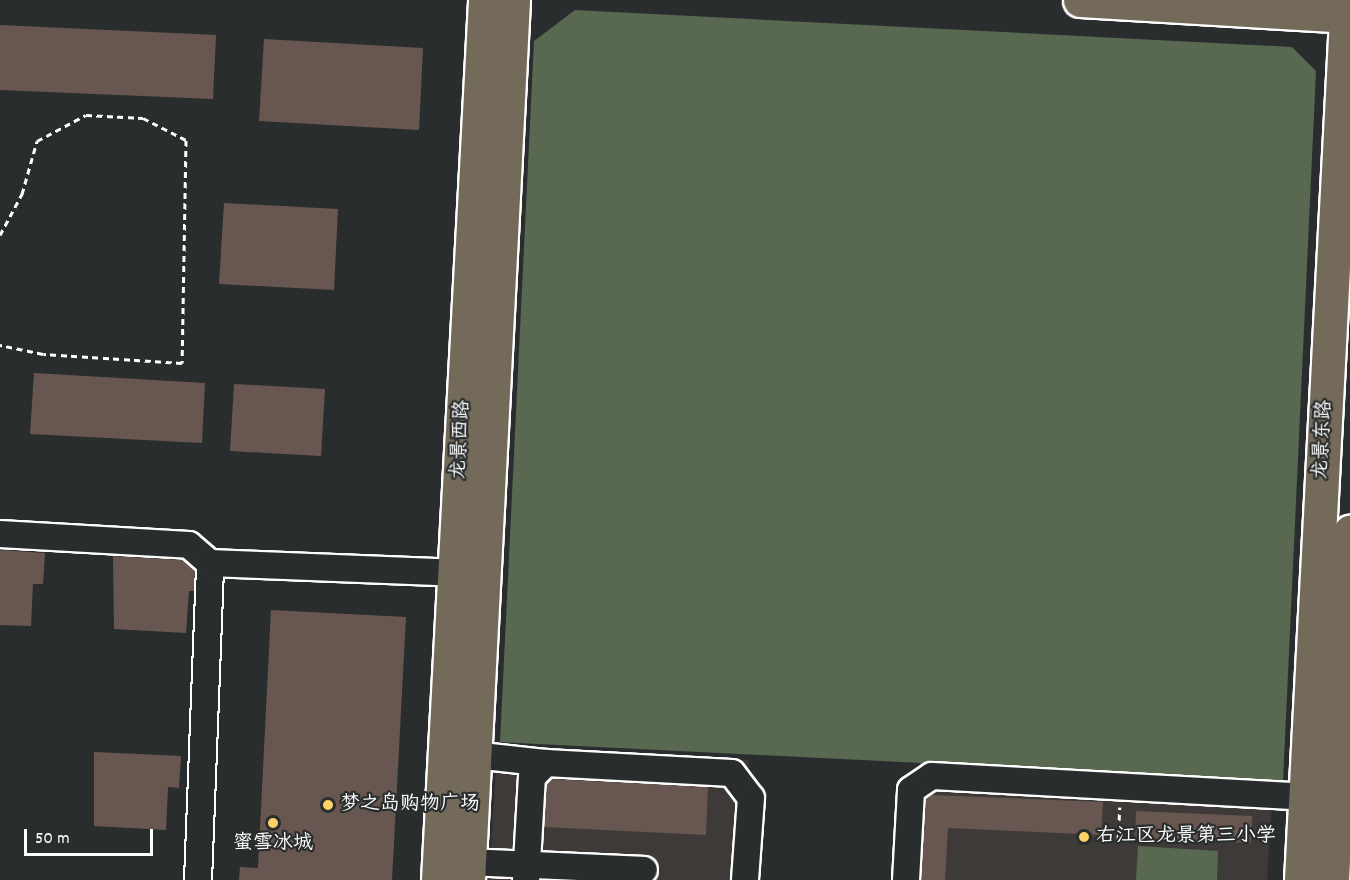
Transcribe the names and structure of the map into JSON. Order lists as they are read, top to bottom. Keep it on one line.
{"streets":{"main road":["龙景西路","龙景东路"]},"places":["梦之岛购物广场","蜜雪冰城","右江区龙景第三小学"],"scale_bar":"50 m"}
